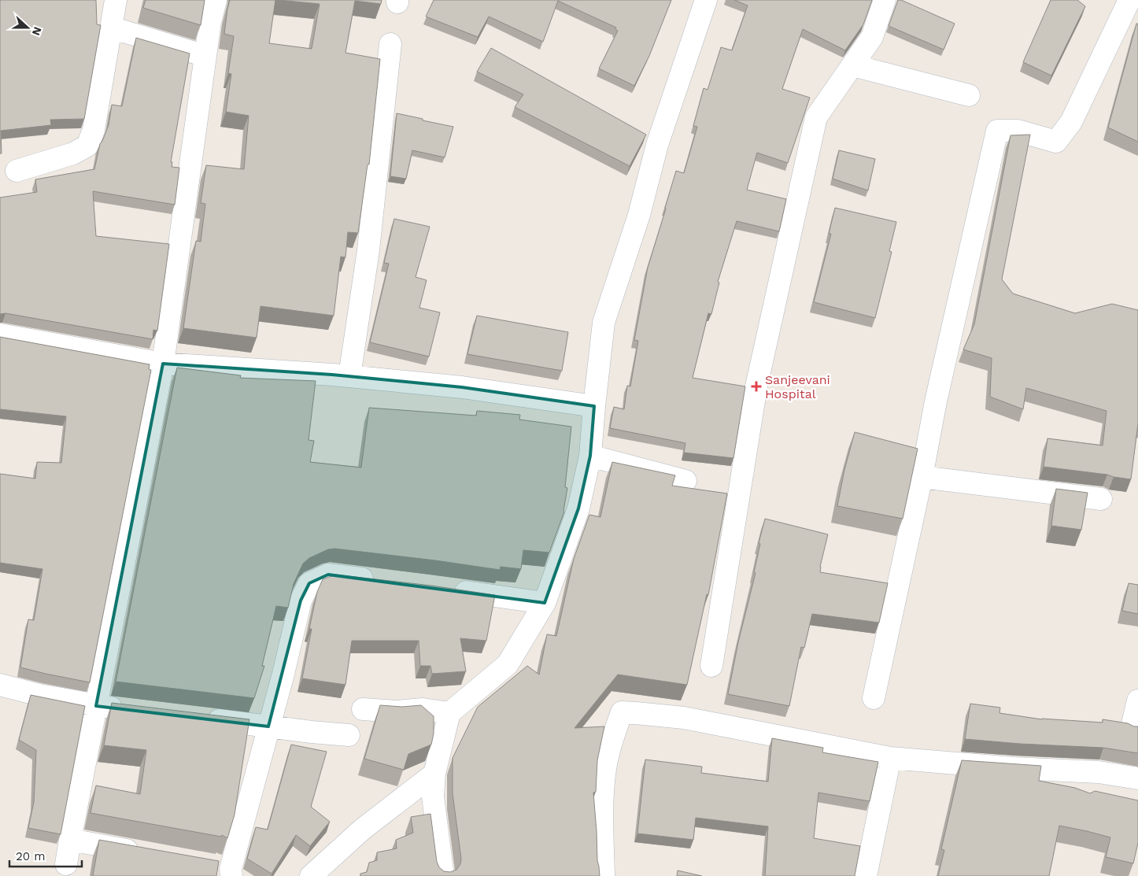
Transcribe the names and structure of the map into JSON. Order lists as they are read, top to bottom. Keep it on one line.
{"places":{"health":["Sanjeevani Hospital"]},"scale_bar":"20 m","north":"right"}
